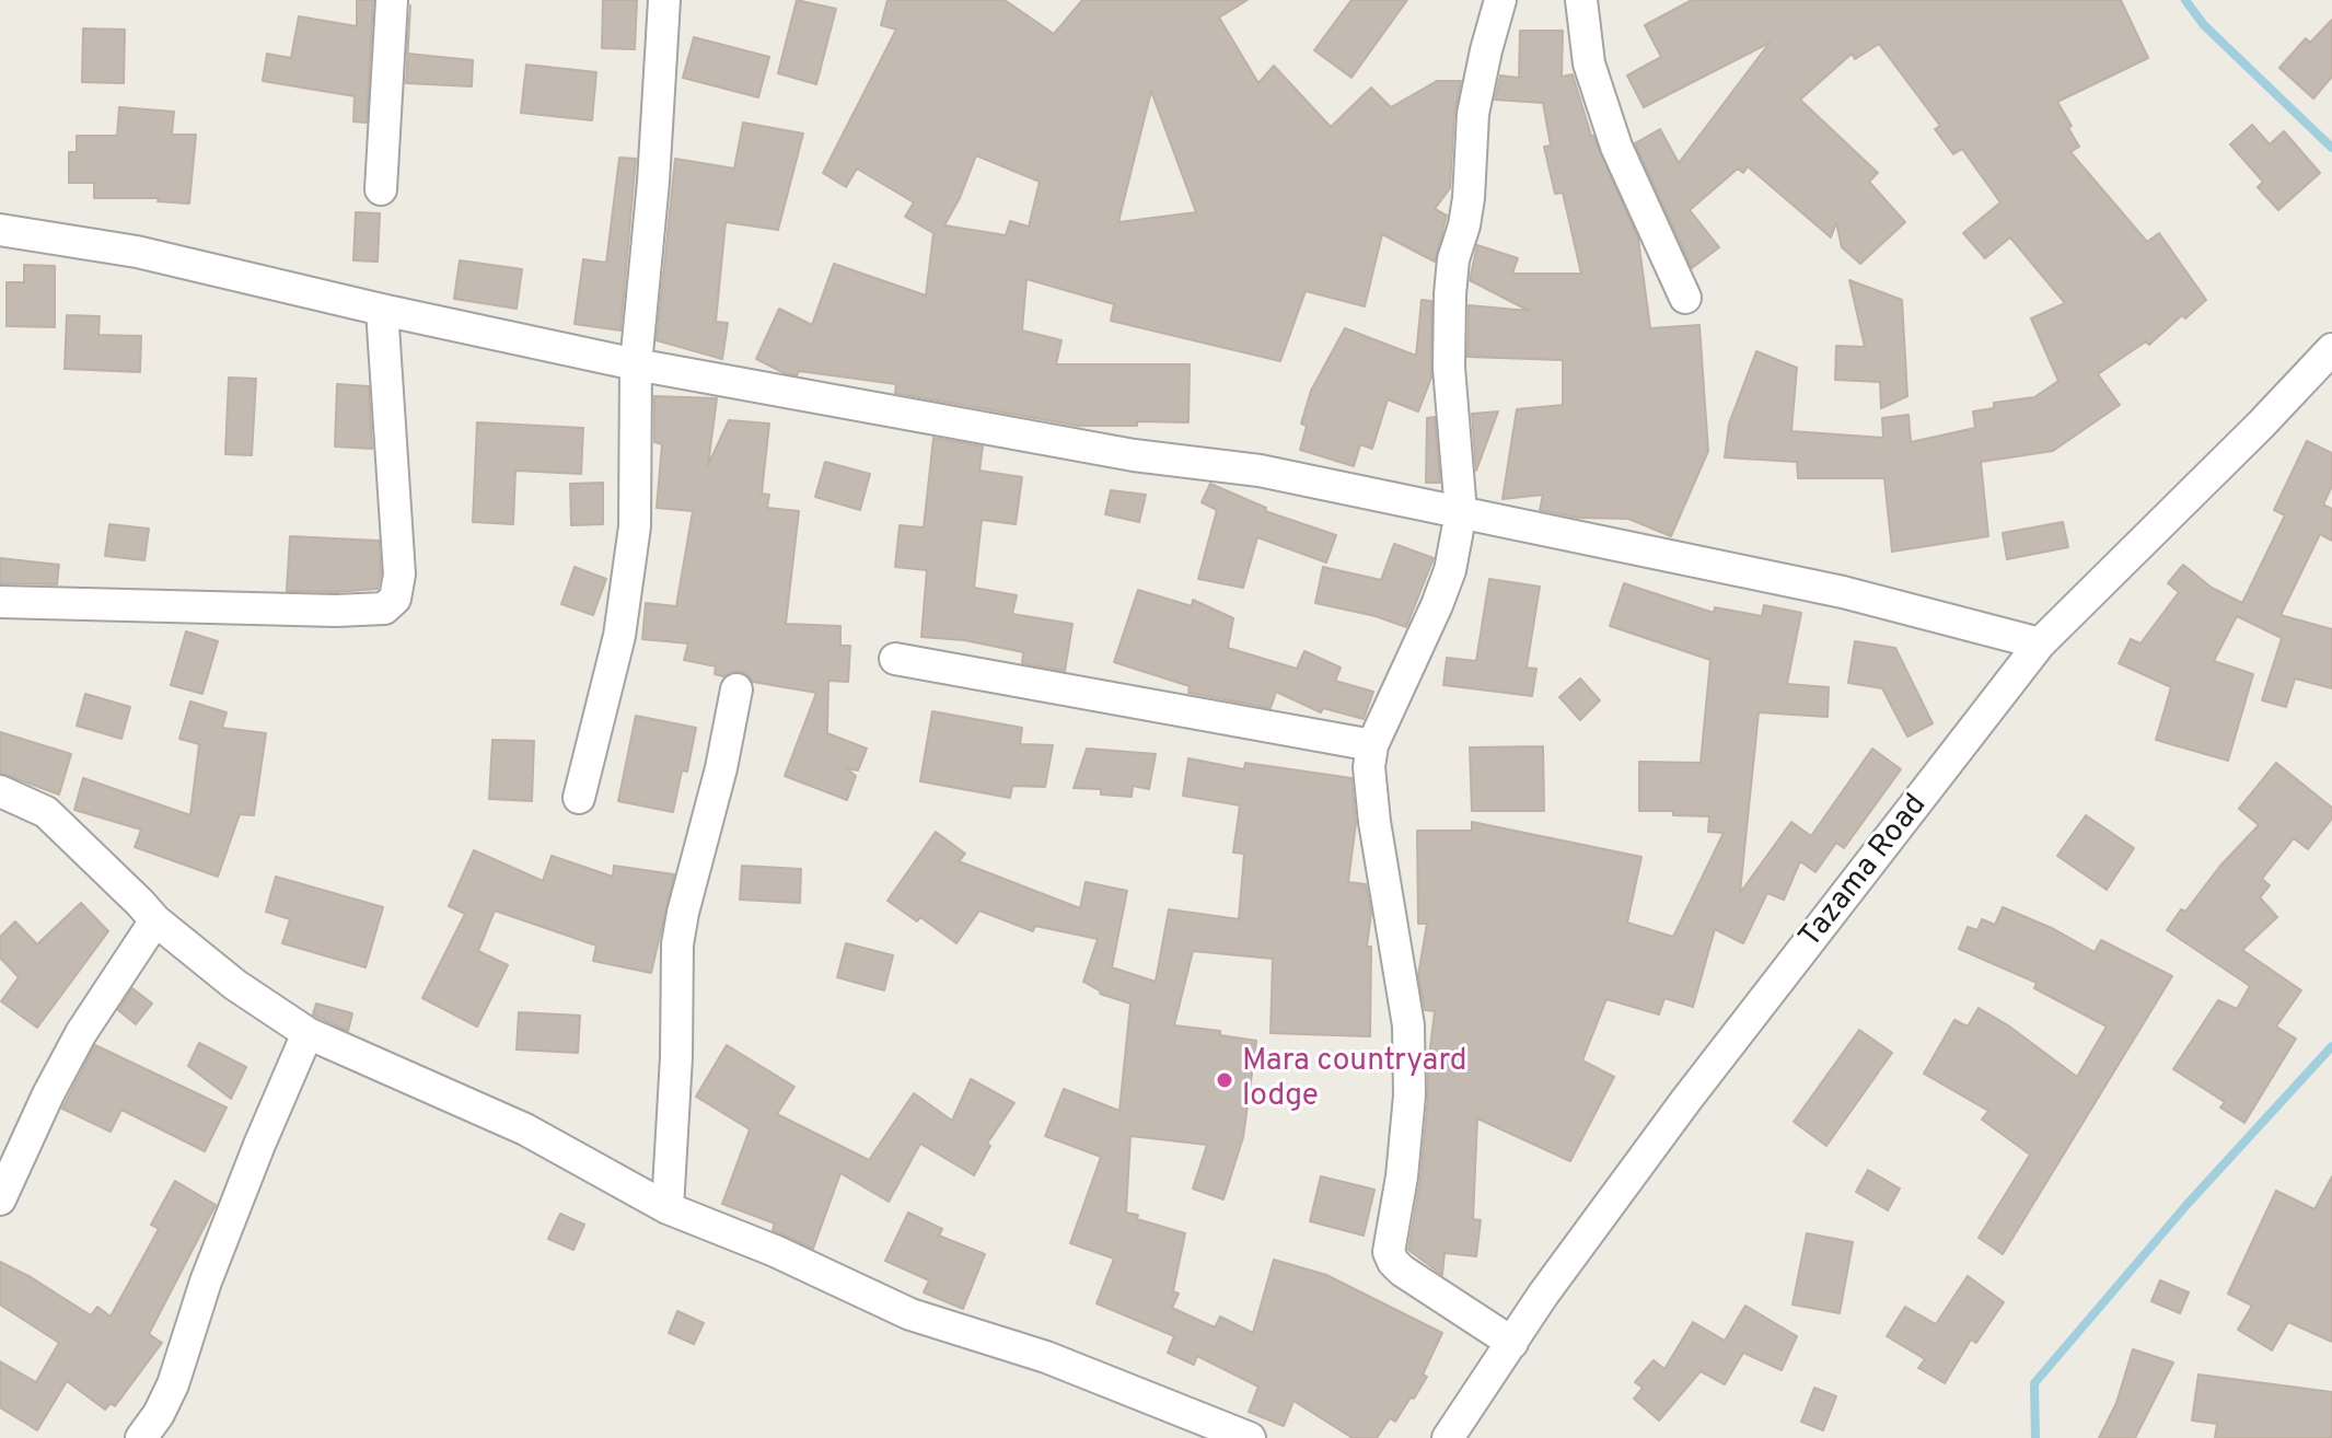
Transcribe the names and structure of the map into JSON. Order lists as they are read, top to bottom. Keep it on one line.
{"streets":{"street":["Tazama Road"]},"places":["Mara countryard lodge"]}
